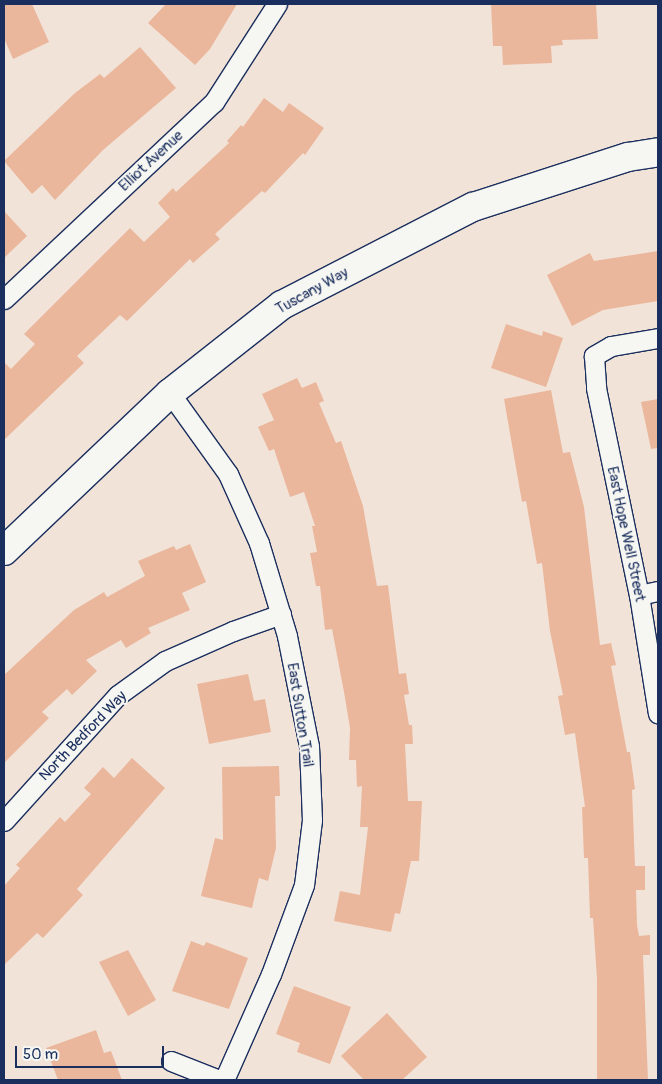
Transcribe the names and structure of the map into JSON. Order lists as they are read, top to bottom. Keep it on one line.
{"streets":{"street":["Elliot Avenue","Tuscany Way","East Hope Well Street","East Sutton Trail","North Bedford Way"]},"crossings":[["Tuscany Way","East Sutton Trail"],["East Sutton Trail","North Bedford Way"]],"scale_bar":"50 m"}
